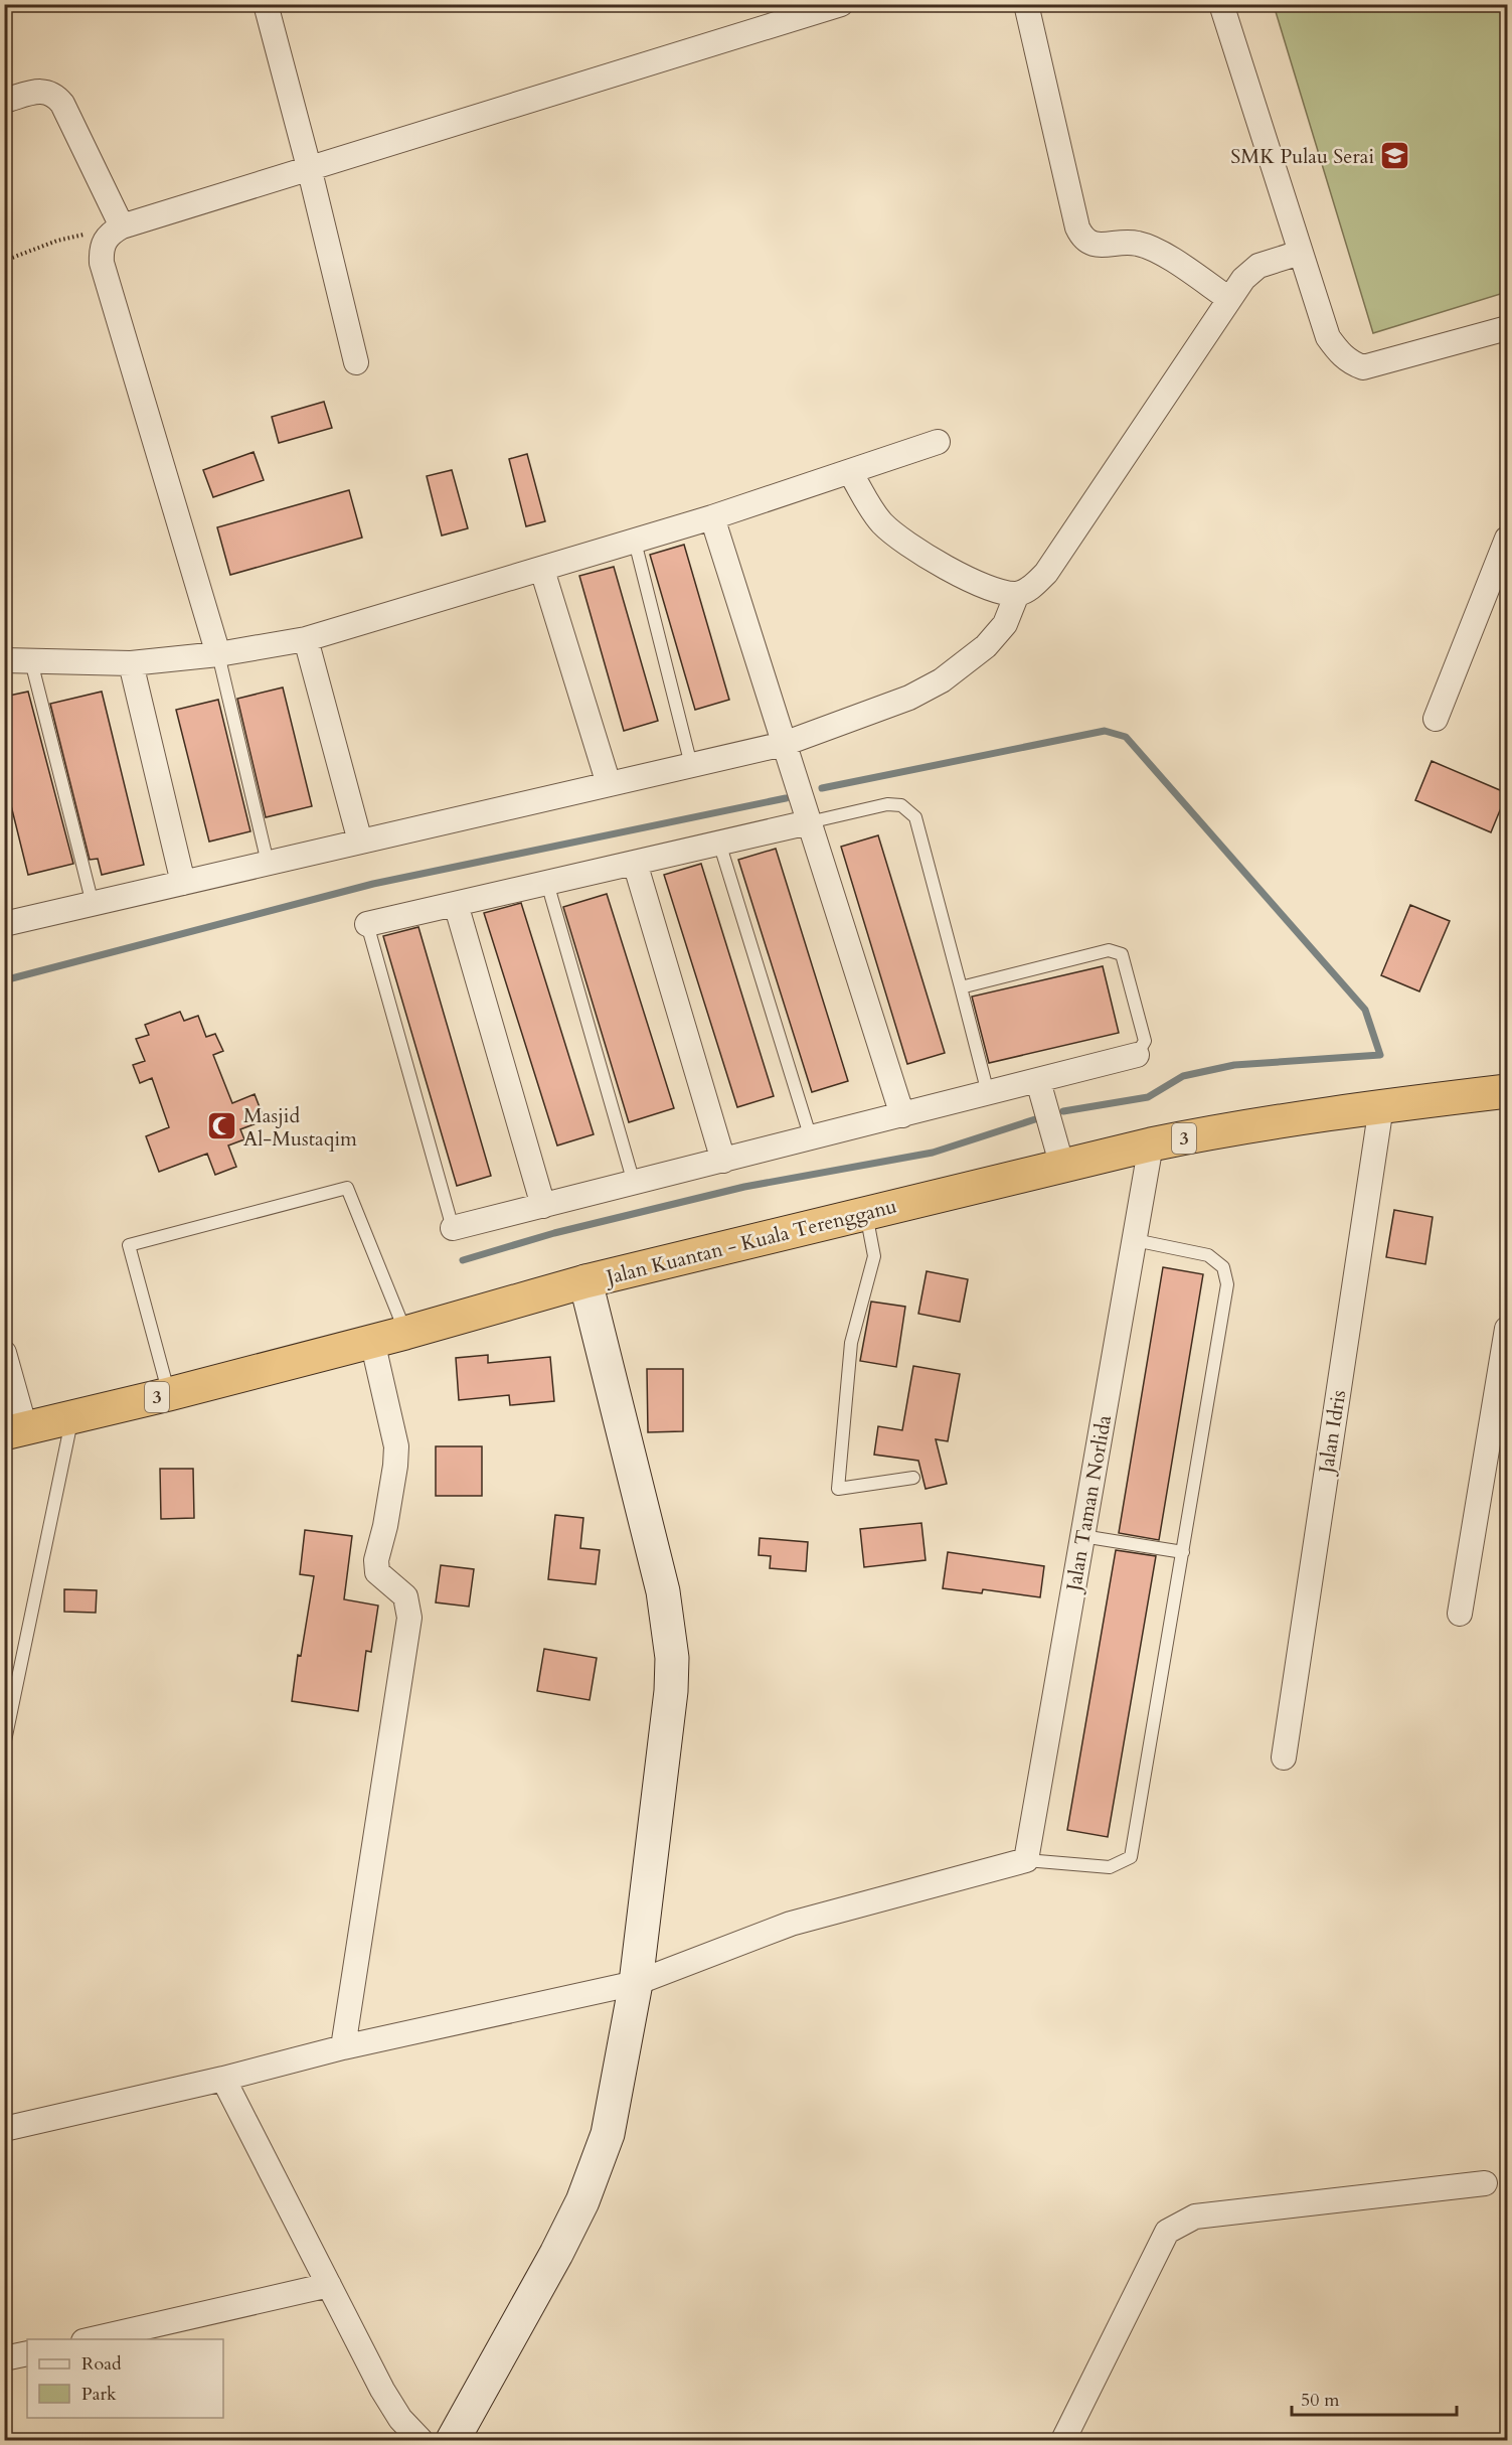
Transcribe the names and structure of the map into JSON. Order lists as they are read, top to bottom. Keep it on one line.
{"streets":{"highway":["3","Jalan Kuantan - Kuala Terengganu"],"street":["Jalan Idris","Jalan Taman Norlida"]},"crossings":[["Jalan Kuantan - Kuala Terengganu","Jalan Idris"],["Jalan Kuantan - Kuala Terengganu","Jalan Taman Norlida"]],"places":{"school or university":["SMK Pulau Serai"],"mosque":["Masjid Al-Mustaqim"]},"legend":["Road","Park"],"scale_bar":"50 m"}
